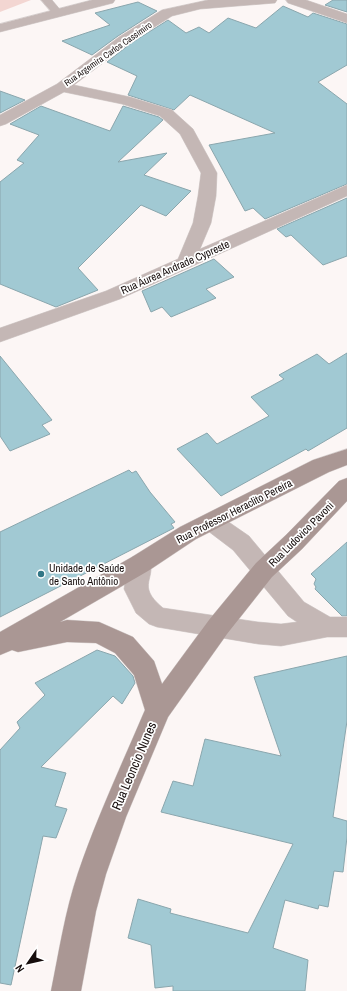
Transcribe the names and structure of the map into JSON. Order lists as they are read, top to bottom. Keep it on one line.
{"streets":{"main road":["Rua Professor Heraclito Pereira","Rua Ludovico Pavoni","Rua Leoncio Nunes"],"street":["Rua Argemira Carlos Cassimiro","Rua Áurea Andrade Cypreste"]},"crossings":[["Rua Professor Heraclito Pereira","Rua Ludovico Pavoni"],["Rua Professor Heraclito Pereira","Rua Leoncio Nunes"],["Rua Ludovico Pavoni","Rua Leoncio Nunes"]],"places":["Unidade de Saúde de Santo Antônio"],"north":"bottom left"}
